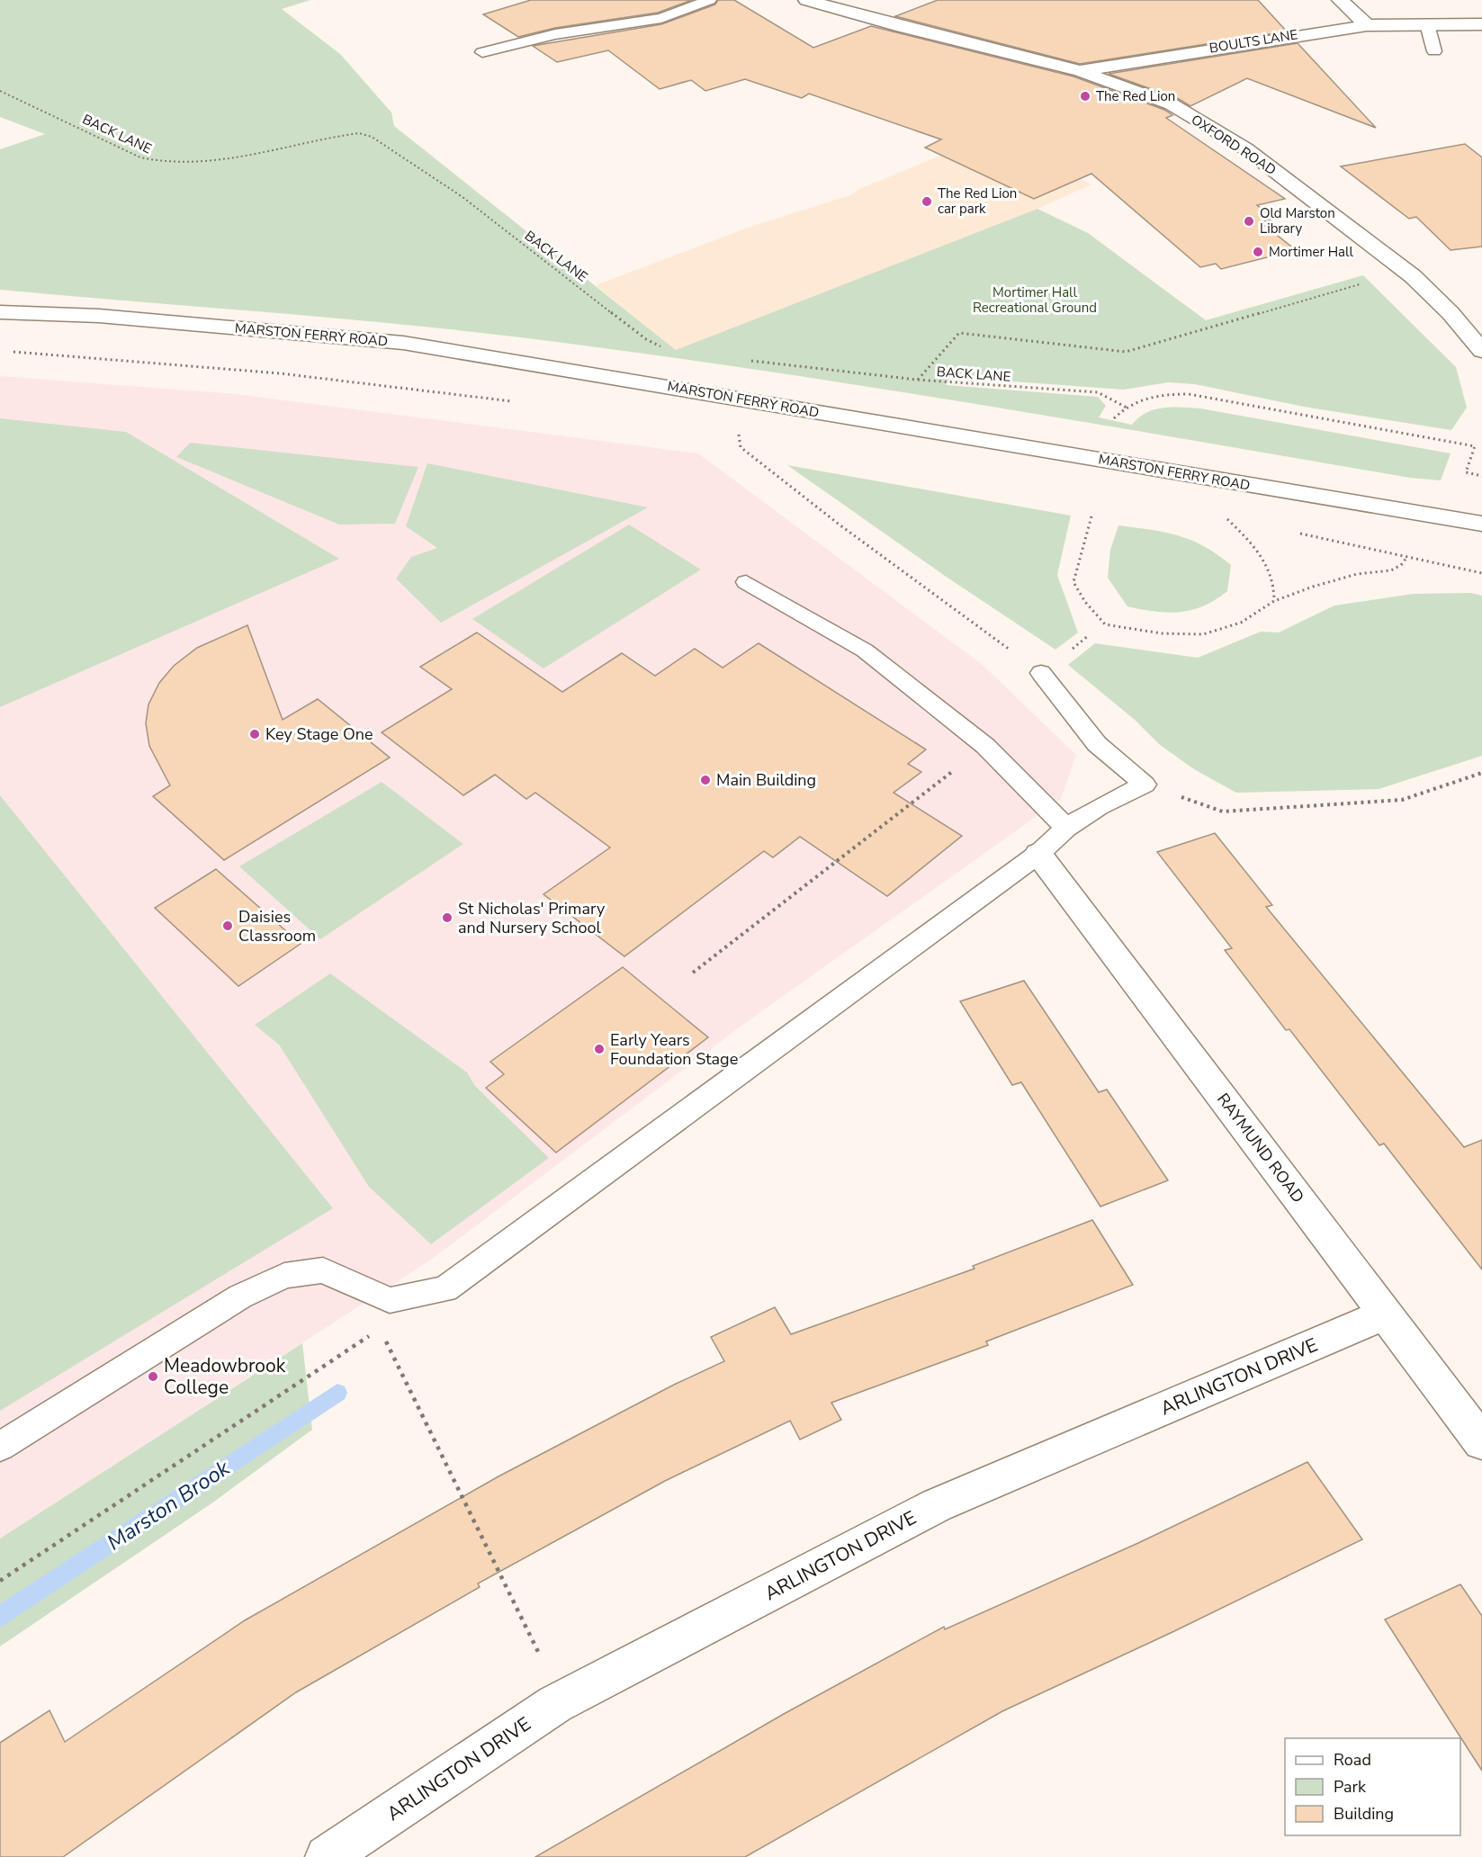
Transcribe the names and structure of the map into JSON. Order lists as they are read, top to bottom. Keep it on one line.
{"streets":{"street":["BOULTS LANE","OXFORD ROAD","MARSTON FERRY ROAD","RAYMUND ROAD","ARLINGTON DRIVE"],"path":["BACK LANE"]},"crossings":[["BOULTS LANE","OXFORD ROAD"],["RAYMUND ROAD","ARLINGTON DRIVE"]],"water":["Marston Brook"],"parks":["Mortimer Hall Recreational Ground"],"places":["The Red Lion","The Red Lion car park","Old Marston Library","Mortimer Hall","Key Stage One","Main Building","St Nicholas' Primary and Nursery School","Daisies Classroom","Early Years Foundation Stage","Meadowbrook College"],"legend":["Road","Park","Building"]}
